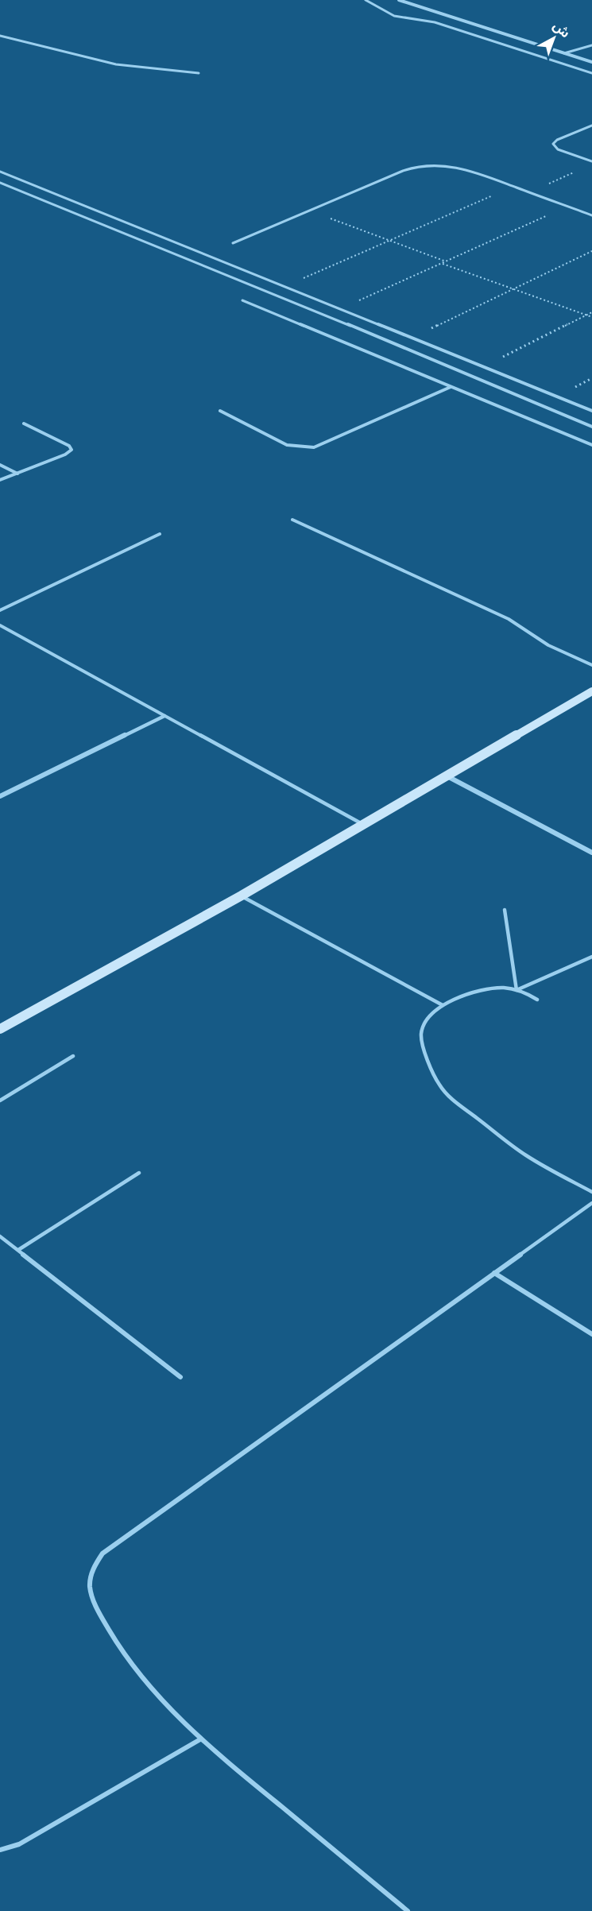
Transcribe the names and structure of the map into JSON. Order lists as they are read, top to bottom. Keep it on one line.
{"north":"top right"}
